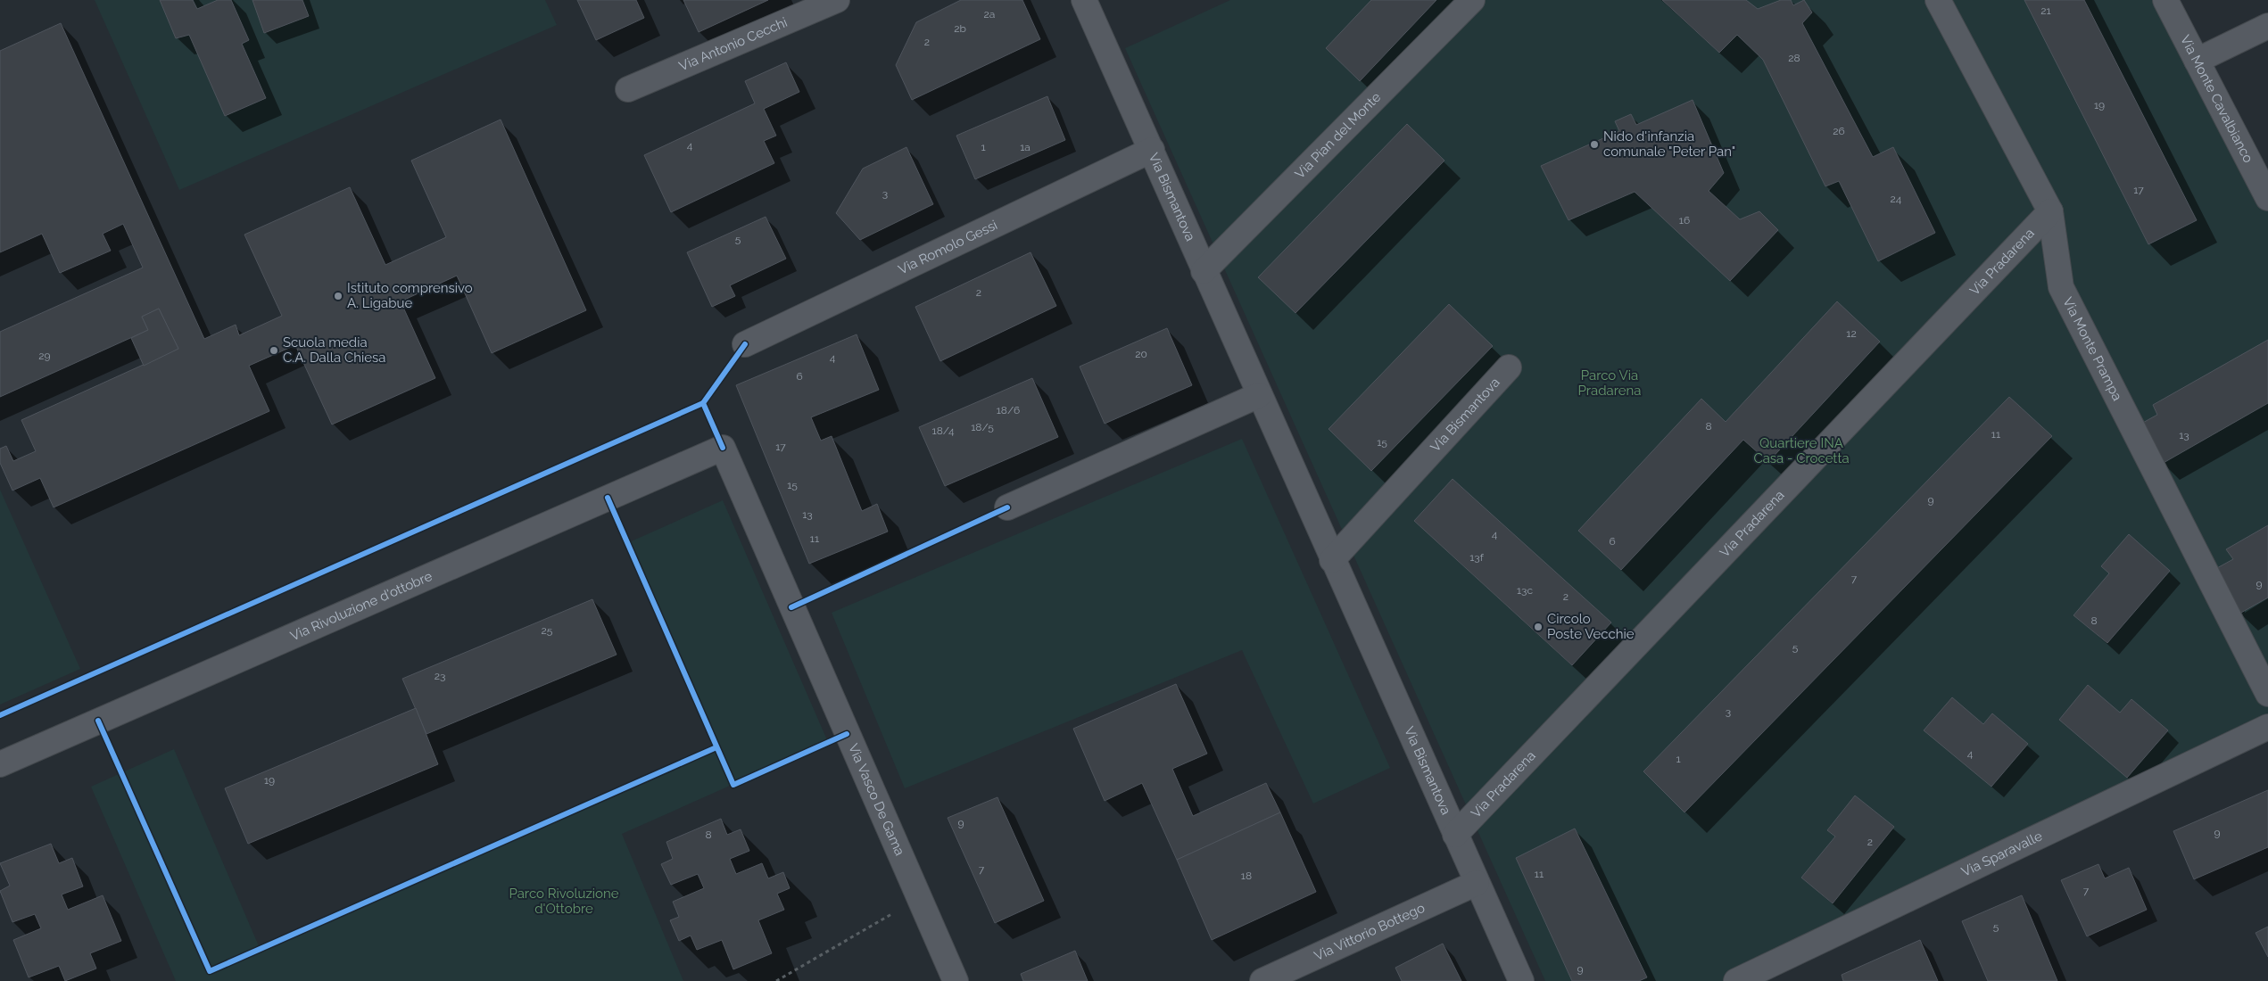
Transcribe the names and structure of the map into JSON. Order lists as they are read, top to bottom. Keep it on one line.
{"streets":{"street":["Via Antonio Cecchi","Via Monte Cavalbianco","Via Pian del Monte","Via Bismantova","Via Romolo Gessi","Via Pradarena","Via Monte Prampa","Via Rivoluzione d'ottobre","Via Vasco De Gama","Via Sparavalle","Via Vittorio Bottego"]},"crossings":[["Via Pian del Monte","Via Bismantova"],["Via Bismantova","Via Romolo Gessi"],["Via Bismantova","Via Pradarena"],["Via Bismantova","Via Vittorio Bottego"],["Via Pradarena","Via Monte Prampa"],["Via Rivoluzione d'ottobre","Via Vasco De Gama"]],"parks":["Parco Via Pradarena","Quartiere INA Casa - Crocetta","Parco Rivoluzione d'Ottobre"],"places":["Nido d'infanzia comunale \"Peter Pan\"","Istituto comprensivo A. Ligabue","Scuola media C.A. Dalla Chiesa","Circolo Poste Vecchie"],"house_numbers":["21","2a","2b","2","28","19","26","4","1","1a","17","3","24","16","5","2","12","20","29","4","6","18/6","8","18/5","18/4","11","13","15","17","15","9","13","4","11","6","13f","7","9","13c","2","8","25","5","23","3","4","1","19","9","9","8","2","7","11","18","7","5","9"]}
